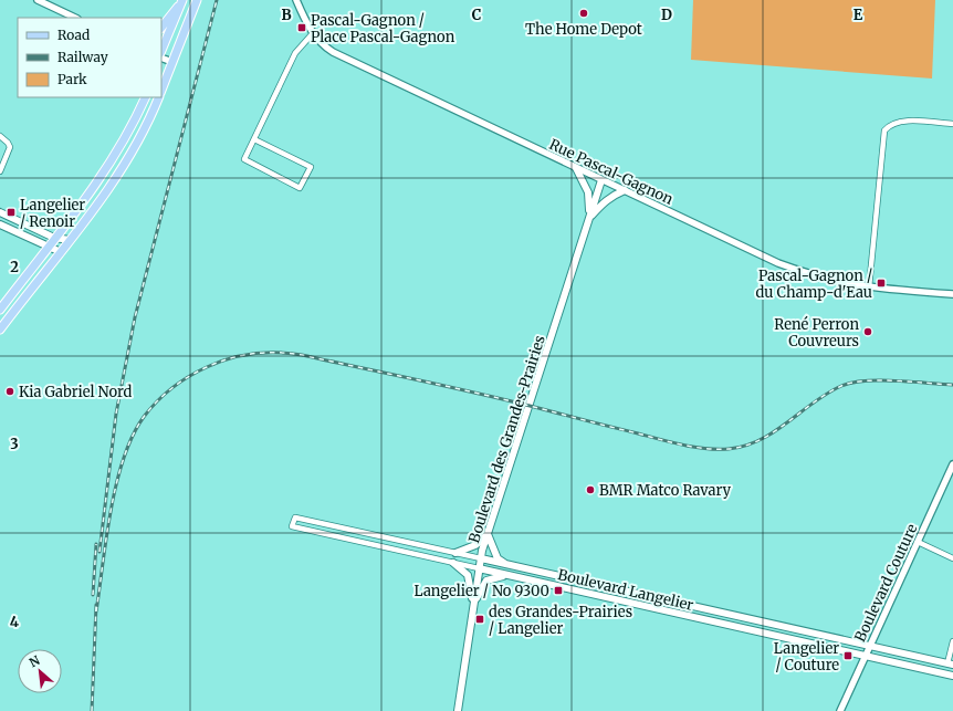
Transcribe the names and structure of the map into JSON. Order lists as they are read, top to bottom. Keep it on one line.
{"streets":{"main road":["Boulevard des Grandes-Prairies","Boulevard Langelier"],"street":["Rue Pascal-Gagnon","Boulevard Couture"]},"crossings":[["Rue Pascal-Gagnon","Boulevard des Grandes-Prairies"],["Boulevard des Grandes-Prairies","Boulevard Langelier"],["Boulevard Couture","Boulevard Langelier"]],"places":{"other":["The Home Depot","René Perron Couvreurs","Kia Gabriel Nord","BMR Matco Ravary"],"transit":["Pascal-Gagnon / Place Pascal-Gagnon","Langelier / Renoir","Pascal-Gagnon / du Champ-d'Eau","Langelier / No 9300","des Grandes-Prairies / Langelier","Langelier / Couture"]},"legend":["Road","Railway","Park"],"north":"top left","grid":{"columns":["B","C","D","E"],"rows":["2","3","4"]}}
